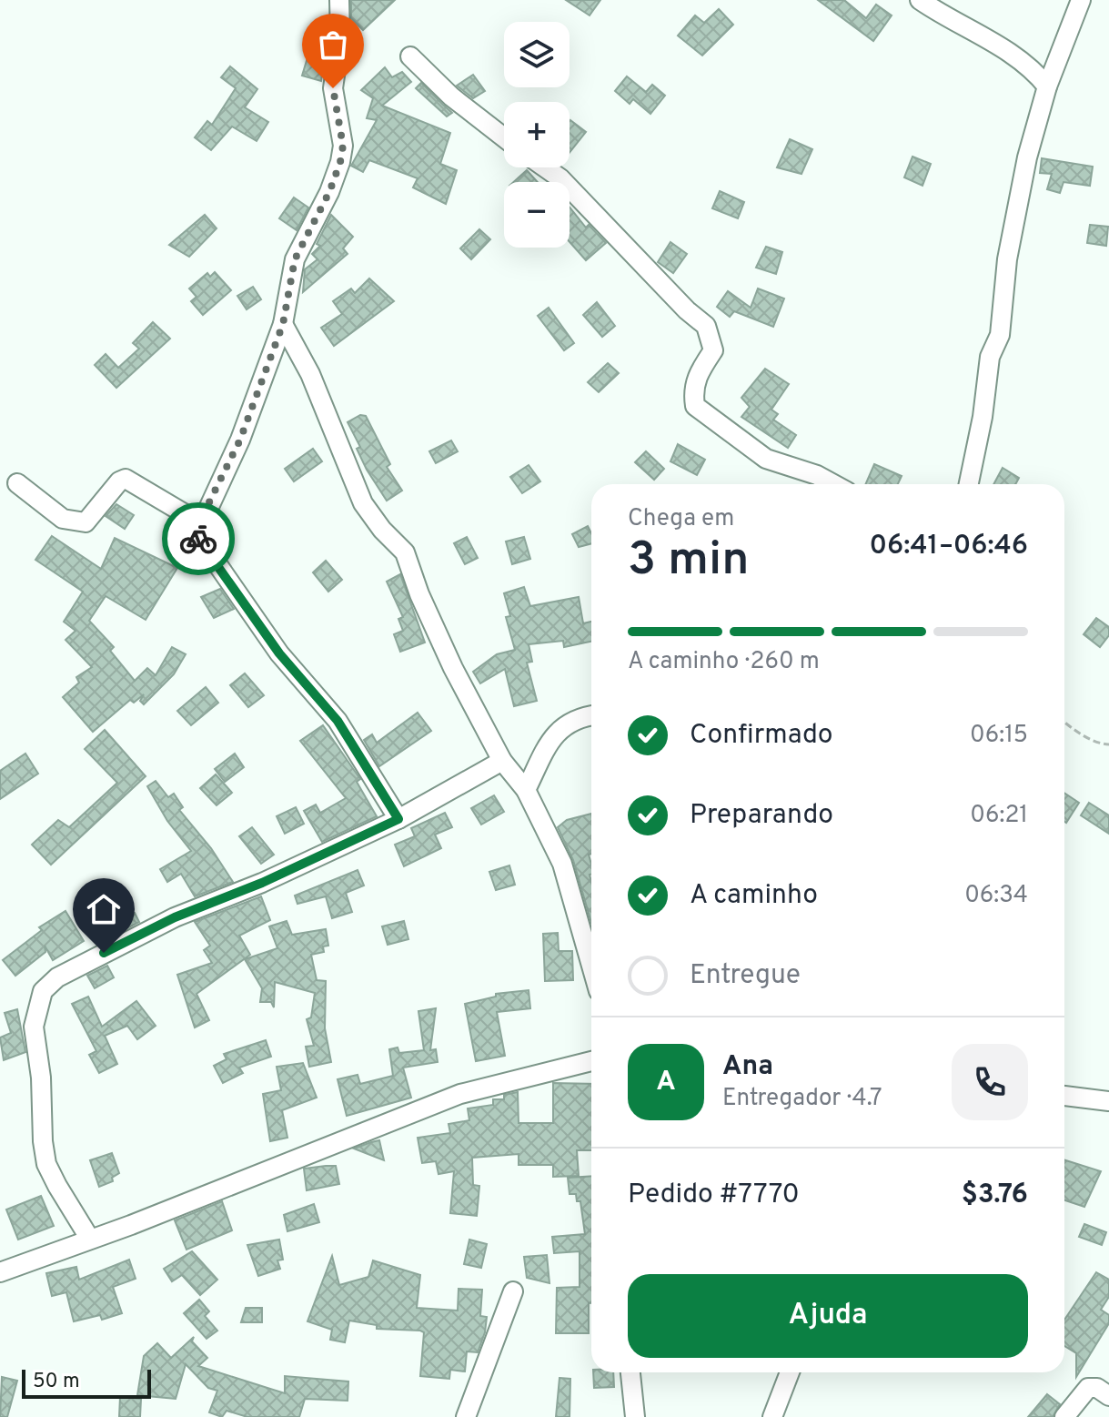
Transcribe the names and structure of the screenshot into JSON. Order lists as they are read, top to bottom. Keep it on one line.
{"scale_bar":"50 m","page":{"map_buttons":["+","−"],"heading":["3 min","Chega em","06:41–06:46"],"panel":["Ana","Entregador · 4.7","Pedido #7770","$3.76"],"bar":"A caminho · 260 m","list":[["Confirmado","06:15"],["Preparando","06:21"],["A caminho","06:34"],"Entregue"],"round":"A","buttons":"Ajuda","scale":"50 m"}}
